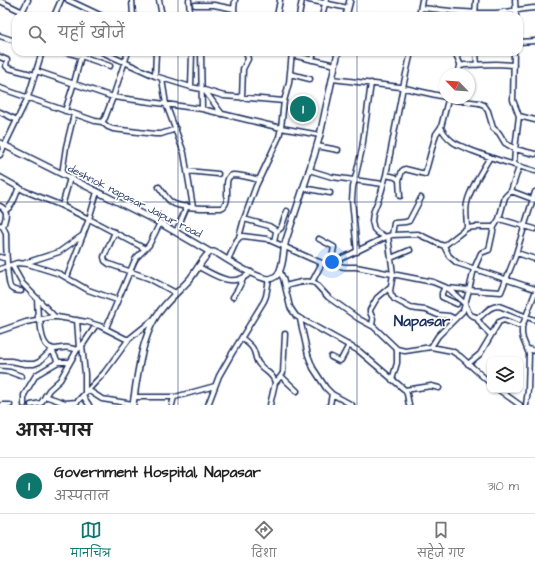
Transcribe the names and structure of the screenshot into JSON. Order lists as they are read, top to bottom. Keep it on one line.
{"streets":{"main road":["deshnok napasar Jaipur road"]},"districts":["Napasar"],"north":"top left","page":{"search":"यहाँ खोजें","pins":"1","heading":"आस-पास","list":[{"mark":"1","name":"Government Hospital, Napasar","note":"अस्पताल","value":"310 m"}],"nav":["मानचित्र","दिशा","सहेजे गए"]}}
